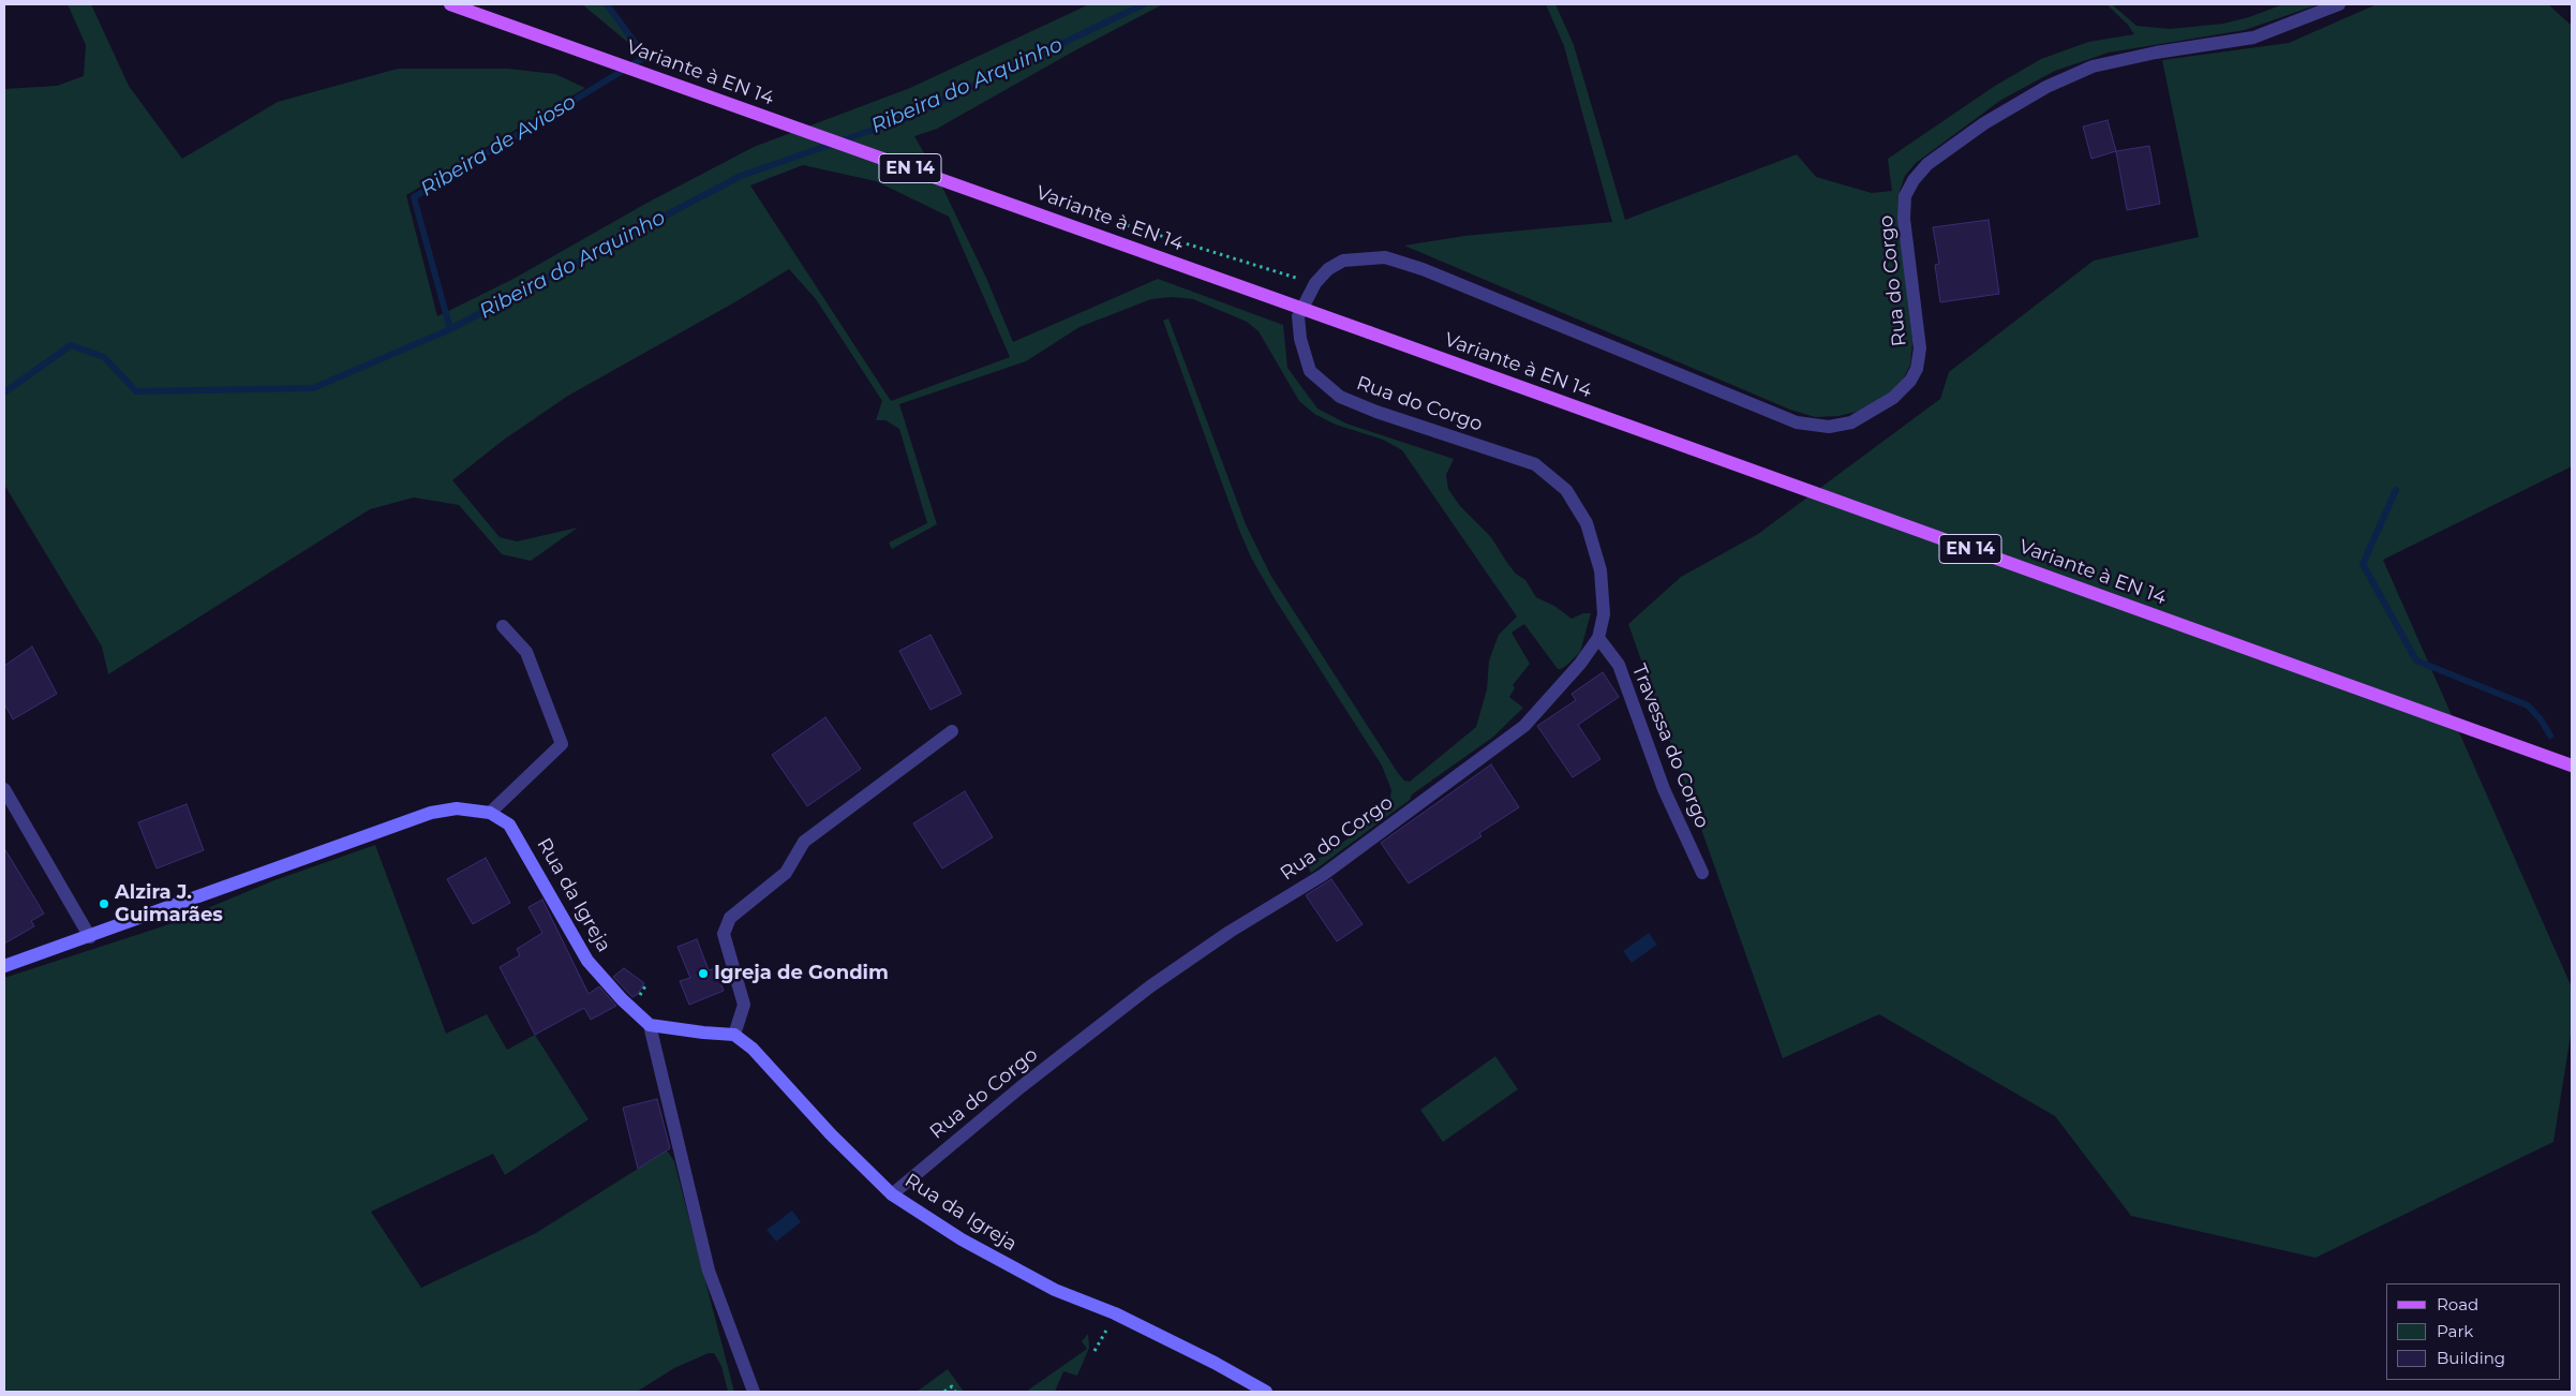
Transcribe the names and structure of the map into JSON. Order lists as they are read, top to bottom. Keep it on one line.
{"streets":{"main road":["Variante à EN 14","EN 14"],"street":["Rua do Corgo","Travessa do Corgo","Rua da Igreja"]},"crossings":[["Rua do Corgo","Travessa do Corgo"],["Rua do Corgo","Rua da Igreja"]],"water":["Ribeira do Arquinho","Ribeira de Avioso"],"places":["Alzira J. Guimarães","Igreja de Gondim"],"legend":["Road","Park","Building"]}
